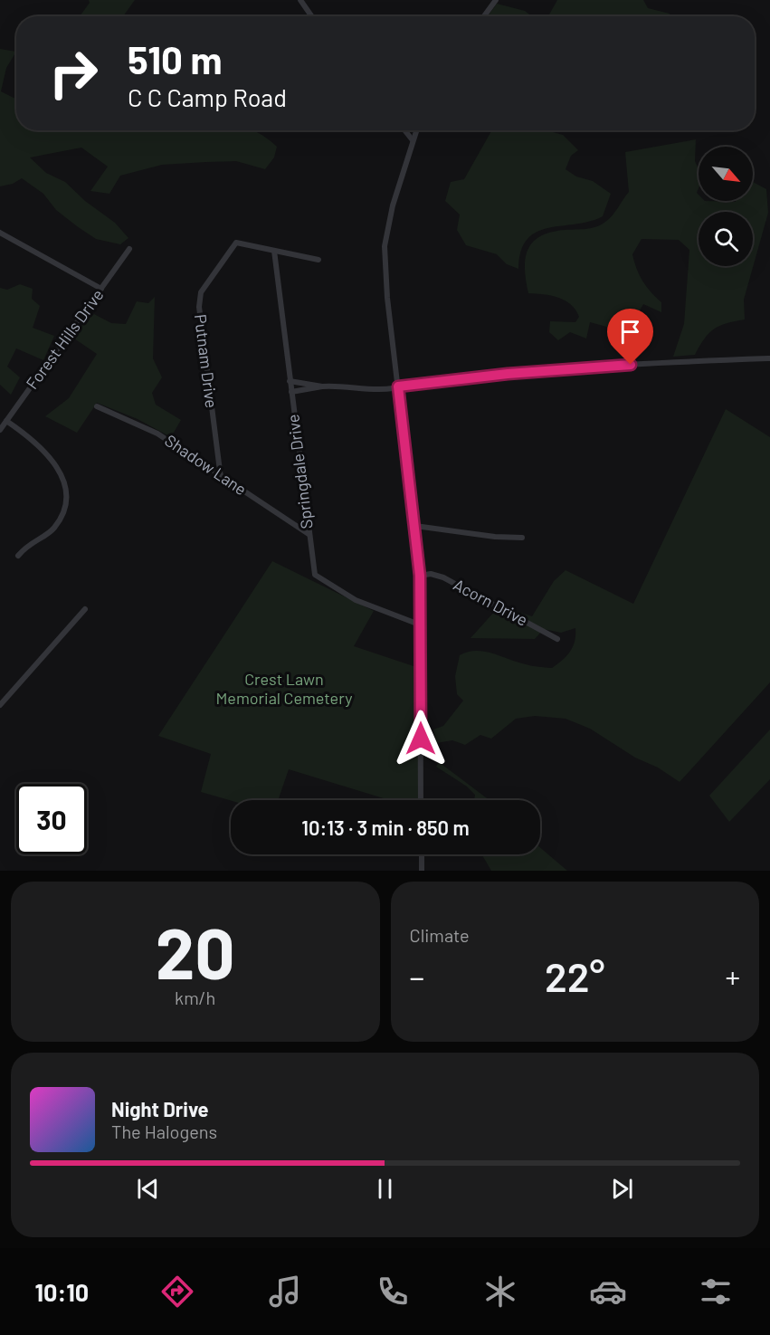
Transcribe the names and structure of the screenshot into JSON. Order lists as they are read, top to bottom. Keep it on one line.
{"streets":{"street":["Forest Hills Drive","Putnam Drive","Shadow Lane","Springdale Drive","Acorn Drive"]},"crossings":[["Putnam Drive","Shadow Lane"],["Putnam Drive","Springdale Drive"],["Shadow Lane","Springdale Drive"]],"parks":["Crest Lawn Memorial Cemetery"],"north":"bottom right","page":{"turn":["510 m","C C Camp Road"],"limit":"30","trip":"10:13 · 3 min · 850 m","tile":[["20","km/h"],"Climate"],"heat":["−","22°","+"],"song":["Night Drive","The Halogens"],"tabs":"10:10"}}
